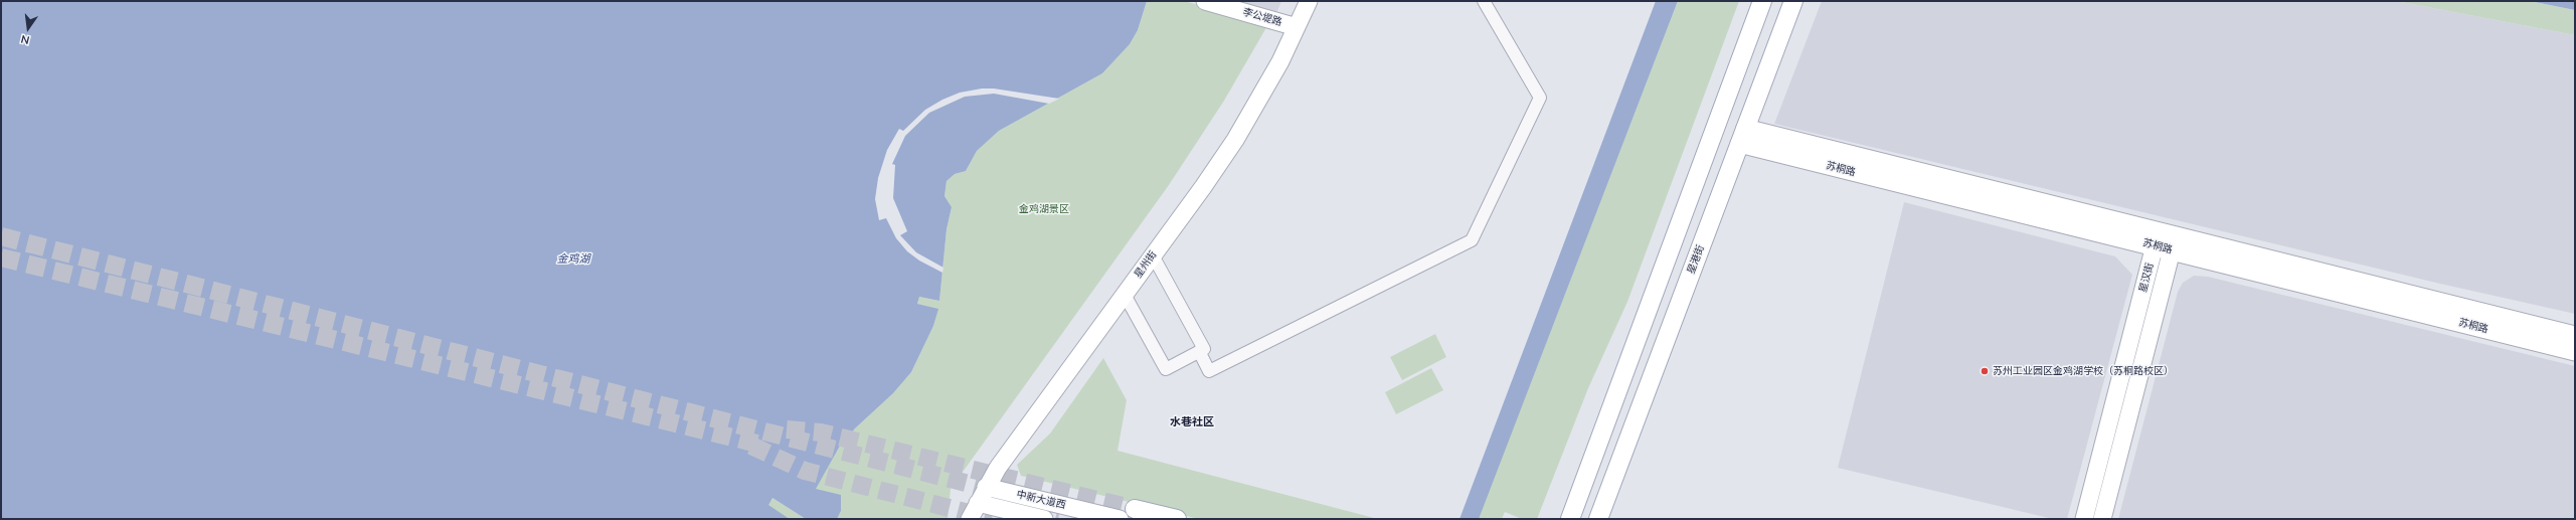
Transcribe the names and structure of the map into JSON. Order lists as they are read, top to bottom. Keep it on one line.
{"streets":{"main road":["李公堤路","苏桐路","星港街","星州街","星汉街","中新大道西"]},"crossings":[["李公堤路","星州街"],["苏桐路","星港街"],["苏桐路","星汉街"],["星州街","中新大道西"]],"districts":["水巷社区"],"water":["金鸡湖"],"parks":["金鸡湖景区"],"places":["苏州工业园区金鸡湖学校（苏桐路校区）"],"north":"bottom"}
